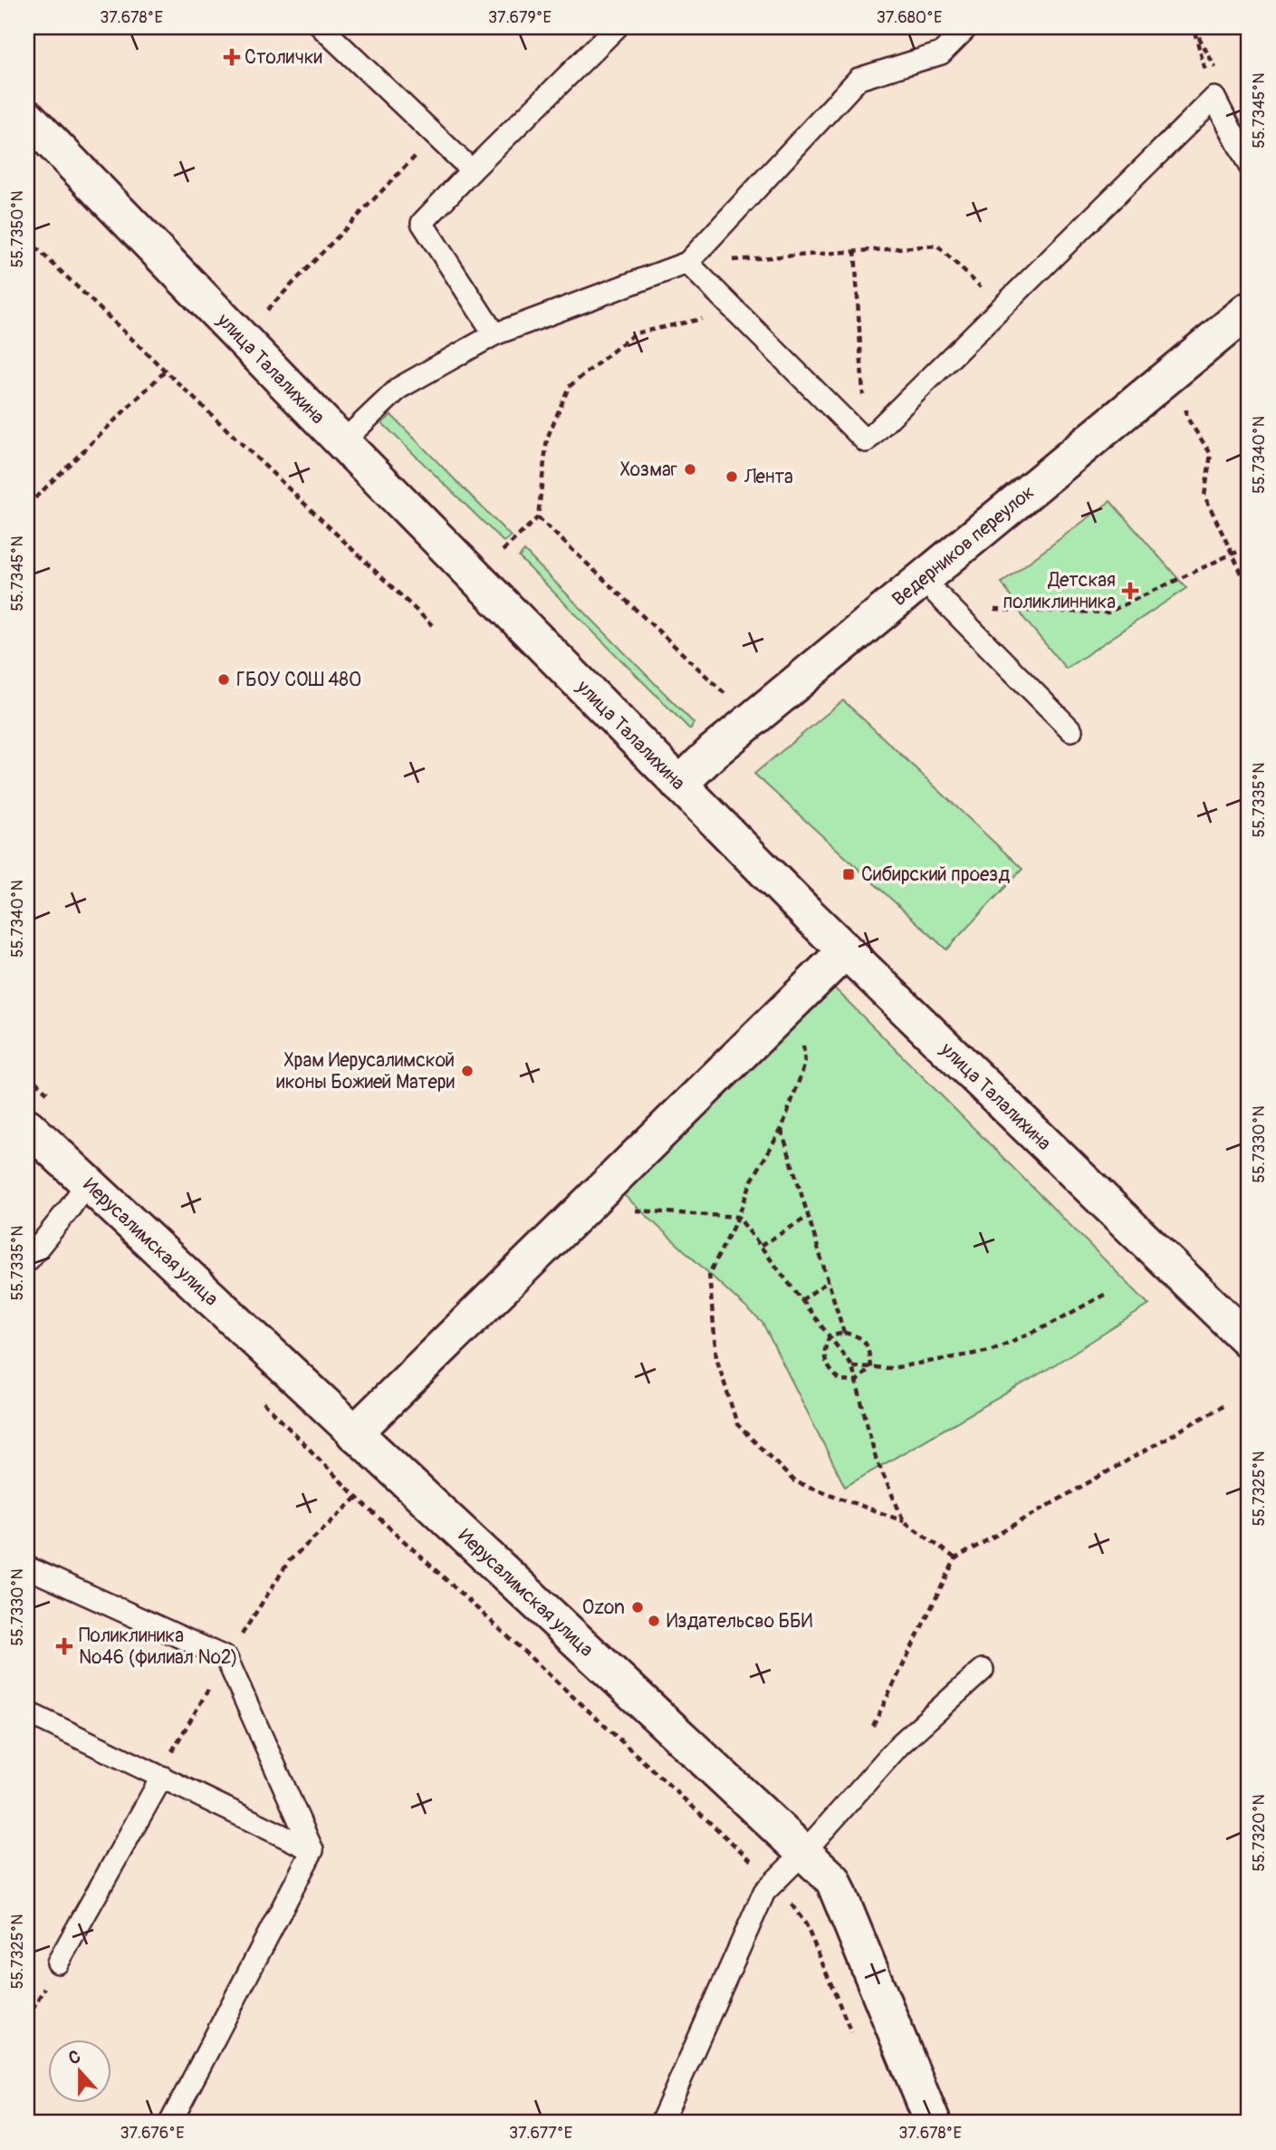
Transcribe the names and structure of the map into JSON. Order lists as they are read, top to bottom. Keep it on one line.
{"streets":{"street":["улица Талалихина","Ведерников переулок","Иерусалимская улица"]},"crossings":[["улица Талалихина","Ведерников переулок"]],"places":{"health":["Столички","Детская поликлинника","Поликлиника №46 (филиал №2)"],"other":["Хозмаг","Лента","ГБОУ СОШ 480","Храм Иерусалимской иконы Божией Матери","Ozon","Издательсво ББИ"],"transit":["Сибирский проезд"]},"north":"top","coordinates":["37.678°E","37.679°E","37.680°E","55.7345°N","55.7350°N","55.7340°N","55.7335°N","55.7330°N","55.7325°N","55.7320°N","37.676°E","37.677°E"]}
